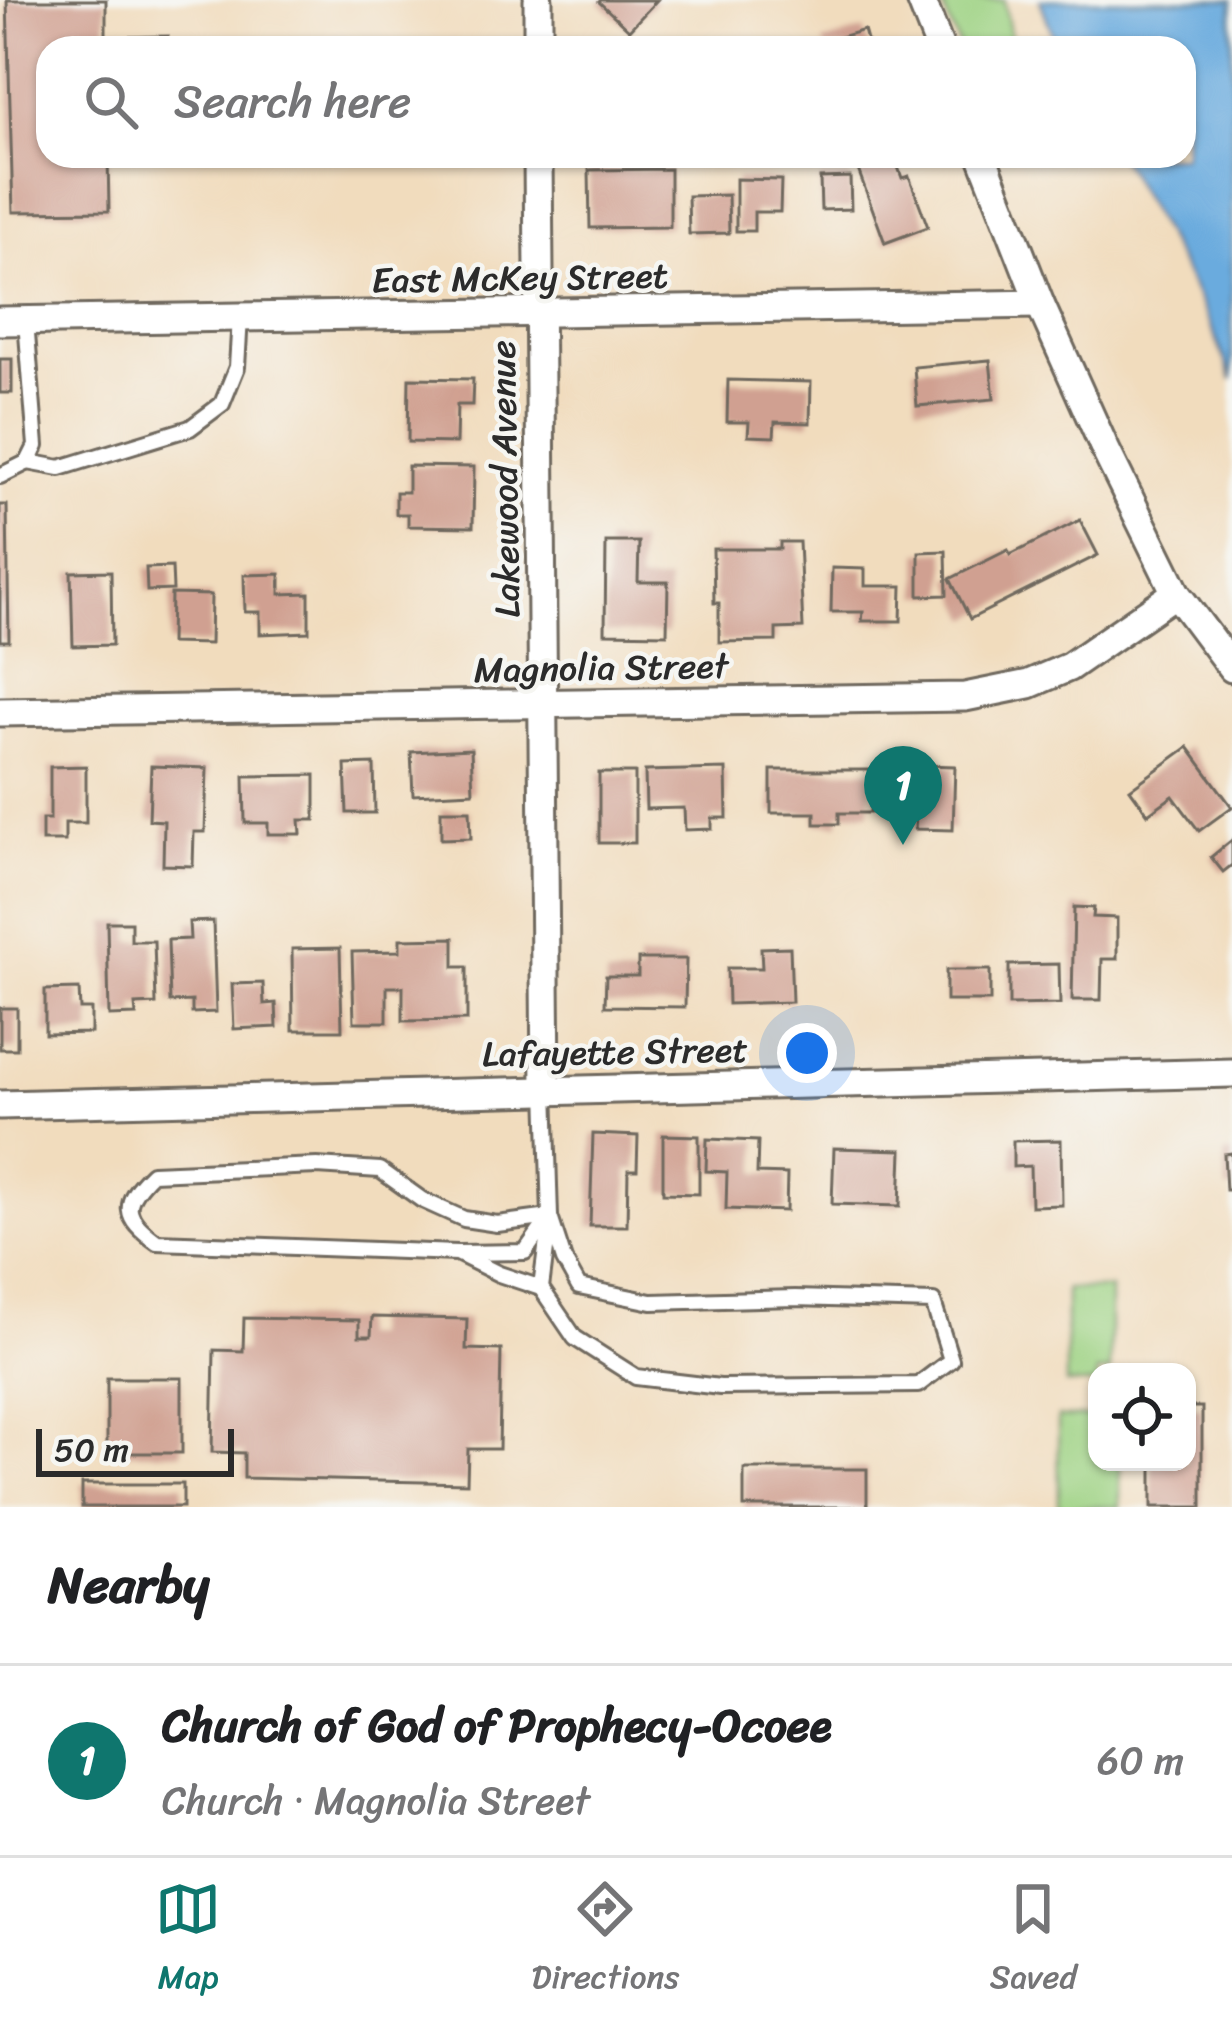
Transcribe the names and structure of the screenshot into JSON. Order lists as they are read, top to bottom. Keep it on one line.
{"streets":{"street":["East McKey Street","Lakewood Avenue","Magnolia Street","Lafayette Street"]},"crossings":[["East McKey Street","Lakewood Avenue"],["Lakewood Avenue","Magnolia Street"],["Lakewood Avenue","Lafayette Street"]],"scale_bar":"50 m","page":{"search":"Search here","pins":"1","scale":"50 m","heading":"Nearby","list":[{"mark":"1","name":"Church of God of Prophecy-Ocoee","note":"Church · Magnolia Street","value":"60 m"}],"nav":["Map","Directions","Saved"]}}
